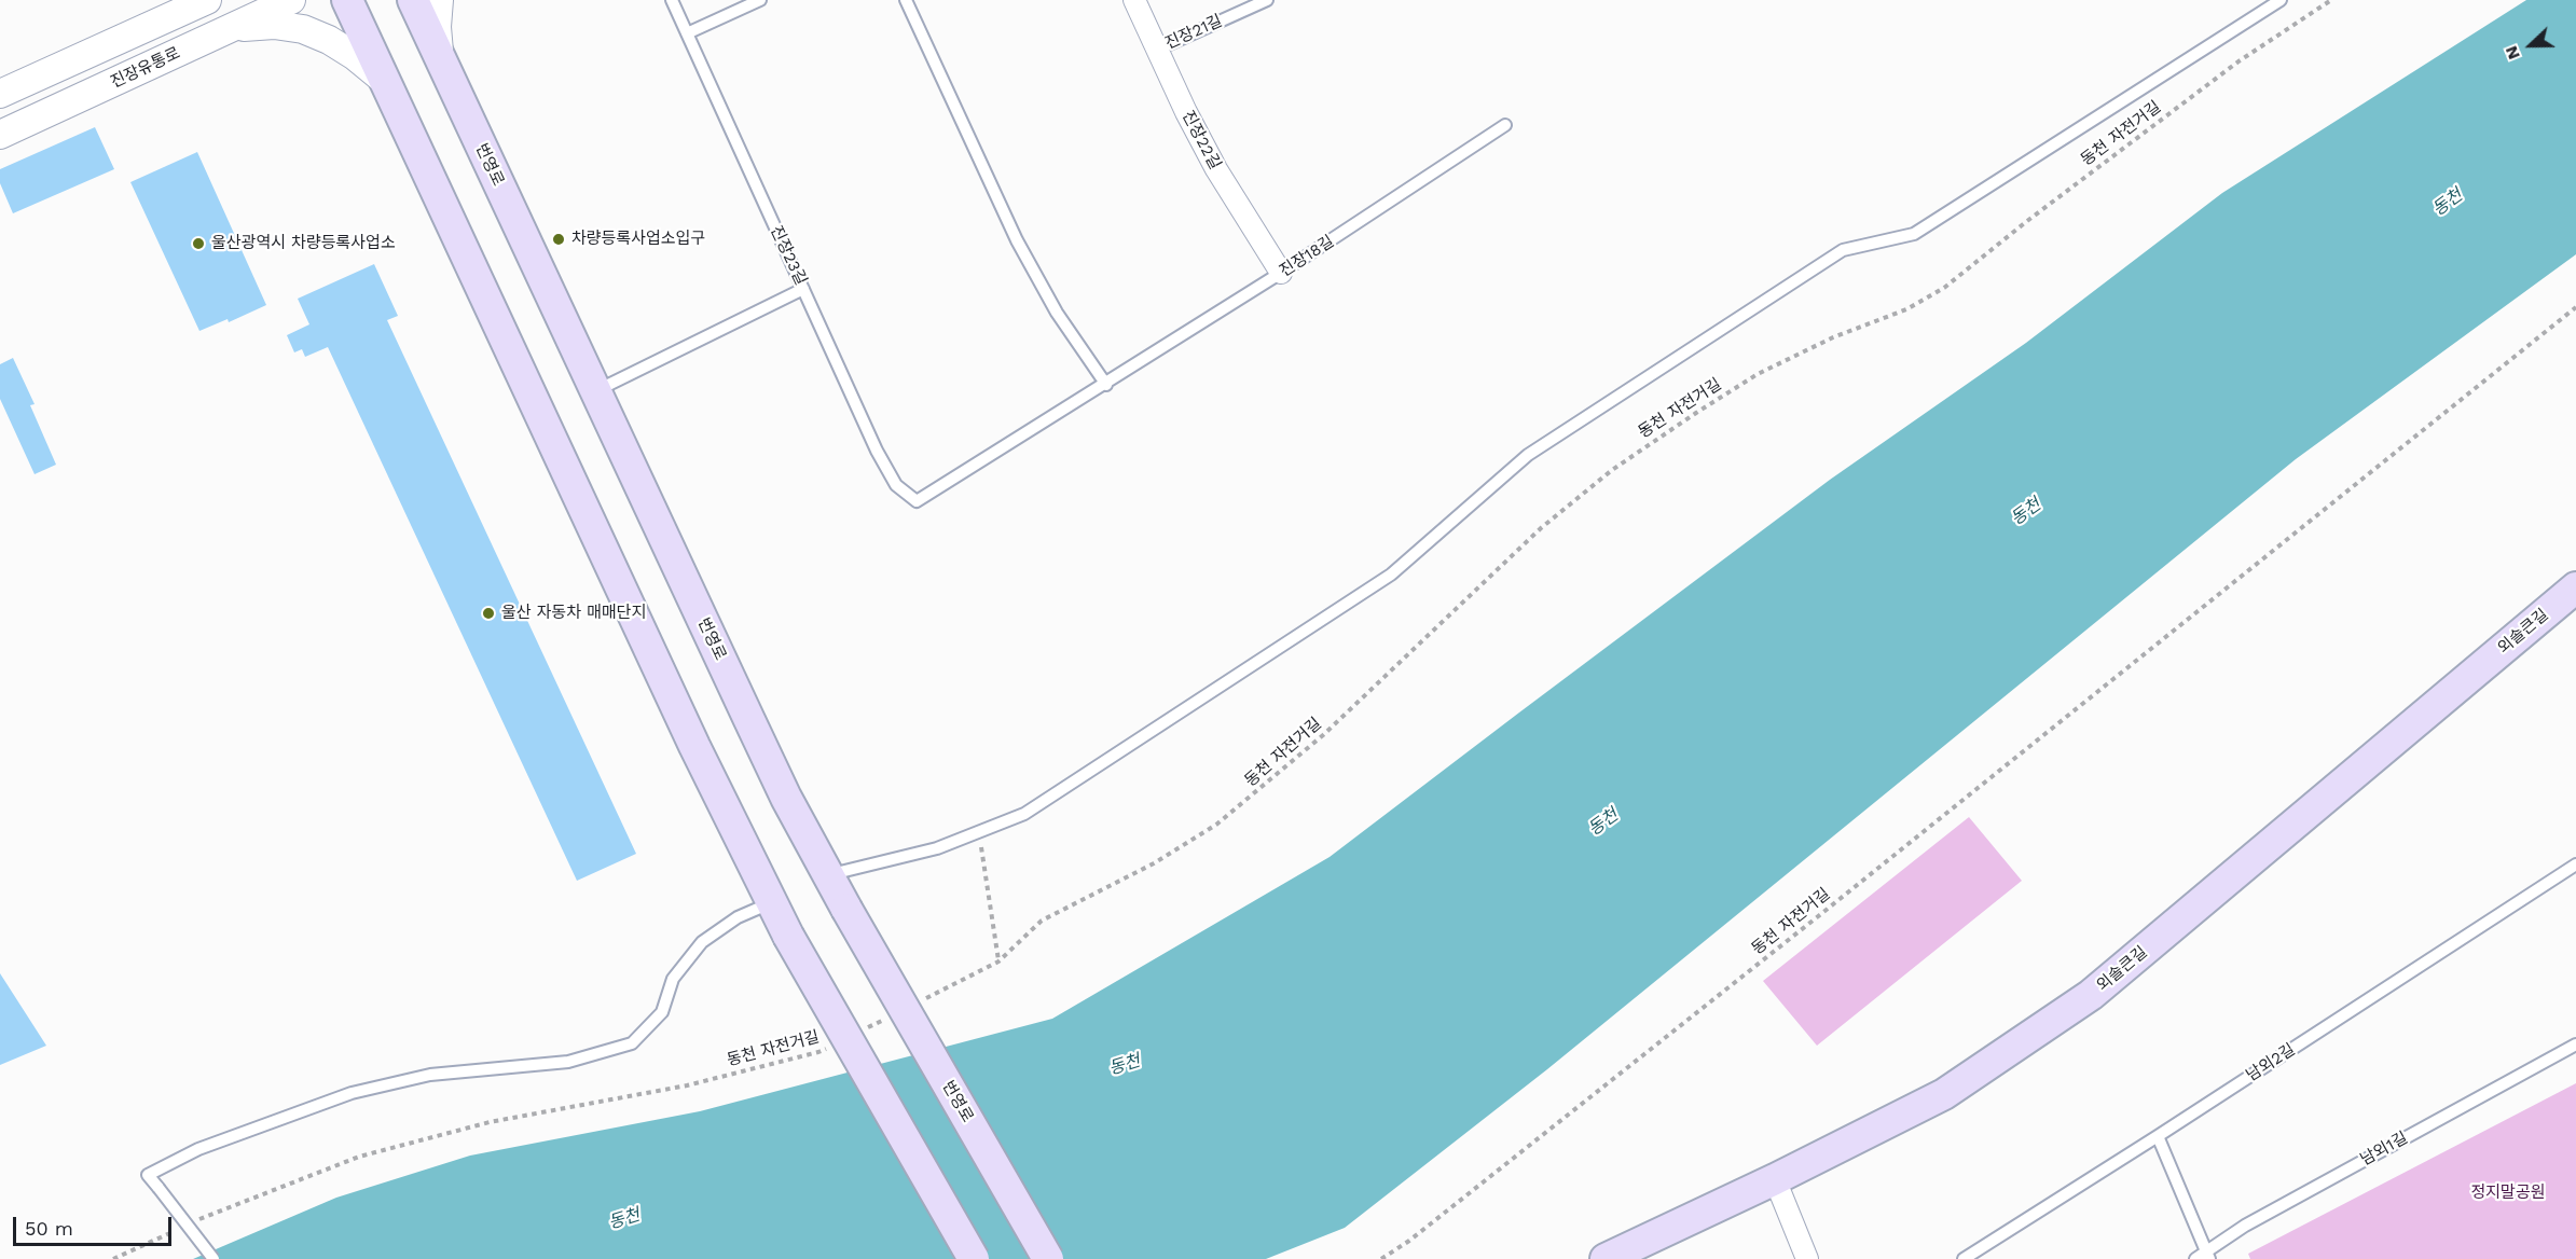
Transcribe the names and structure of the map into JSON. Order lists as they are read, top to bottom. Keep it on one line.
{"streets":{"main road":["번영로","외솔큰길"],"street":["진장유통로","진장22길"],"lane":["진장21길","진장23길","진장18길","남외2길","남외1길"],"path":["동천 자전거길"]},"crossings":[["진장21길","진장22길"],["진장22길","진장18길"],["진장23길","진장18길"]],"water":["동천"],"parks":["정지말공원"],"places":["차량등록사업소입구","울산광역시 차량등록사업소","울산 자동차 매매단지"],"scale_bar":"50 m","north":"left"}
